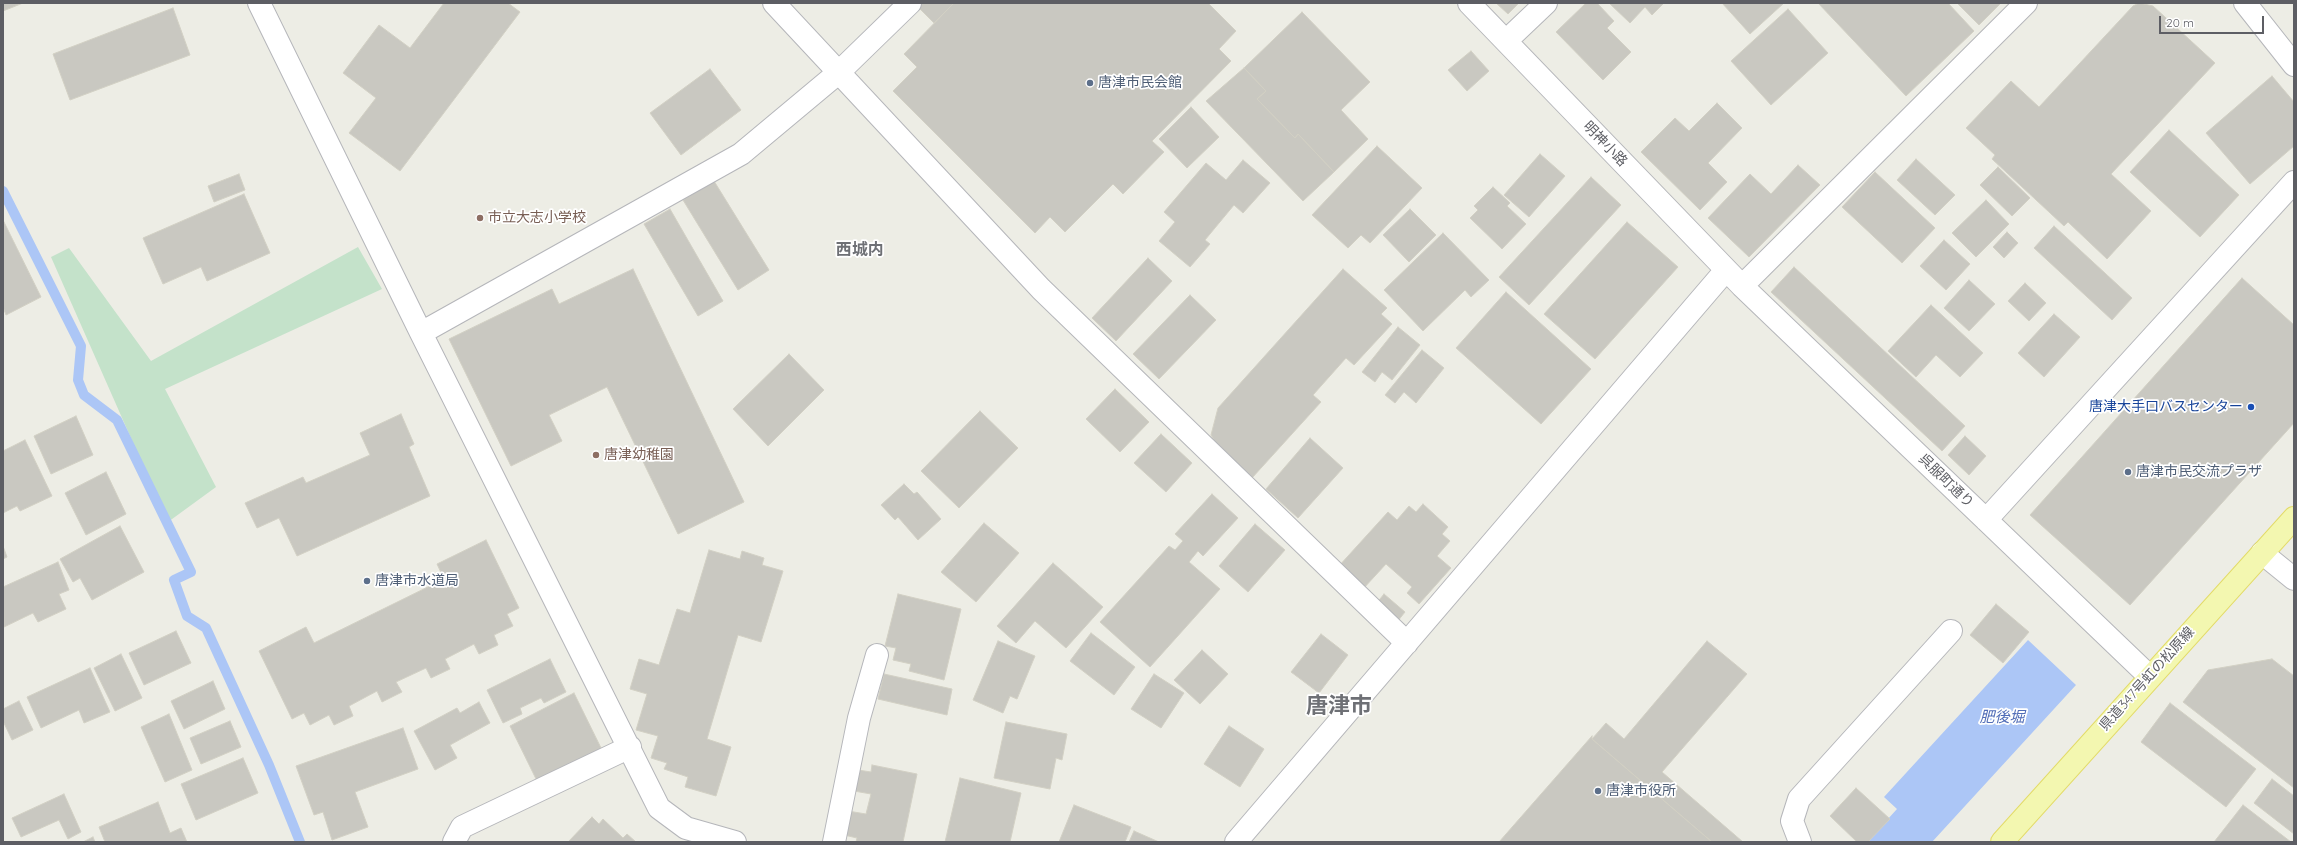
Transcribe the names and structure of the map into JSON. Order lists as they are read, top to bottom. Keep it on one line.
{"streets":{"main road":["県道347号虹の松原線"],"street":["明神小路","呉服町通り"]},"crossings":[["明神小路","呉服町通り"],["呉服町通り","県道347号虹の松原線"]],"districts":["西城内","唐津市"],"water":["肥後堀"],"places":["唐津市民会館","市立大志小学校","唐津大手口バスセンター","唐津幼稚園","唐津市民交流プラザ","唐津市水道局","唐津市役所"],"scale_bar":"20 m"}
